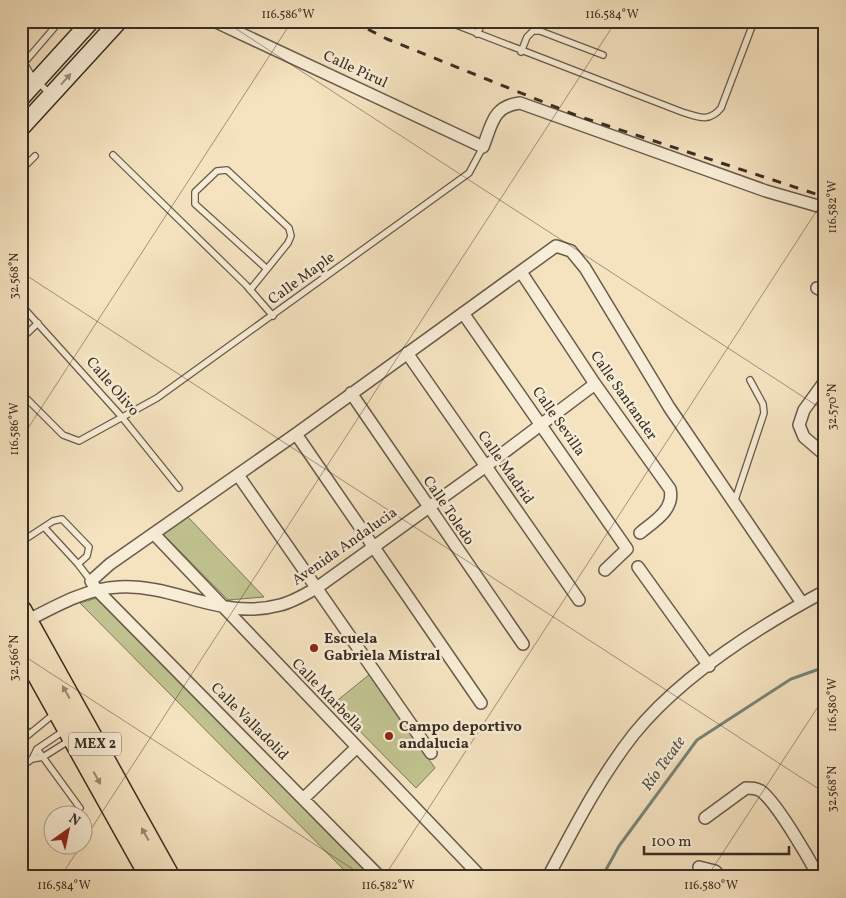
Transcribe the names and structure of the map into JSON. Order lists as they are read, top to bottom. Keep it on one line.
{"streets":{"highway":["MEX 2"],"street":["Calle Pirul","Calle Santander","Calle Sevilla","Calle Madrid","Calle Toledo","Avenida Andalucia","Calle Marbella","Calle Valladolid"],"lane":["Calle Maple","Calle Olivo"]},"crossings":[["Calle Pirul","Calle Maple"],["Calle Maple","Calle Olivo"],["Calle Santander","Avenida Andalucia"],["Calle Sevilla","Avenida Andalucia"],["Calle Madrid","Avenida Andalucia"],["Calle Toledo","Avenida Andalucia"],["Avenida Andalucia","Calle Marbella"],["Avenida Andalucia","Calle Valladolid"],["Avenida Andalucia","MEX 2"]],"water":["Río Tecate"],"places":["Escuela Gabriela Mistral","Campo deportivo andalucia"],"scale_bar":"100 m","north":"top right","coordinates":["116.586°W","116.584°W","116.582°W","32.568°N","32.570°N","32.566°N","116.580°W"]}
